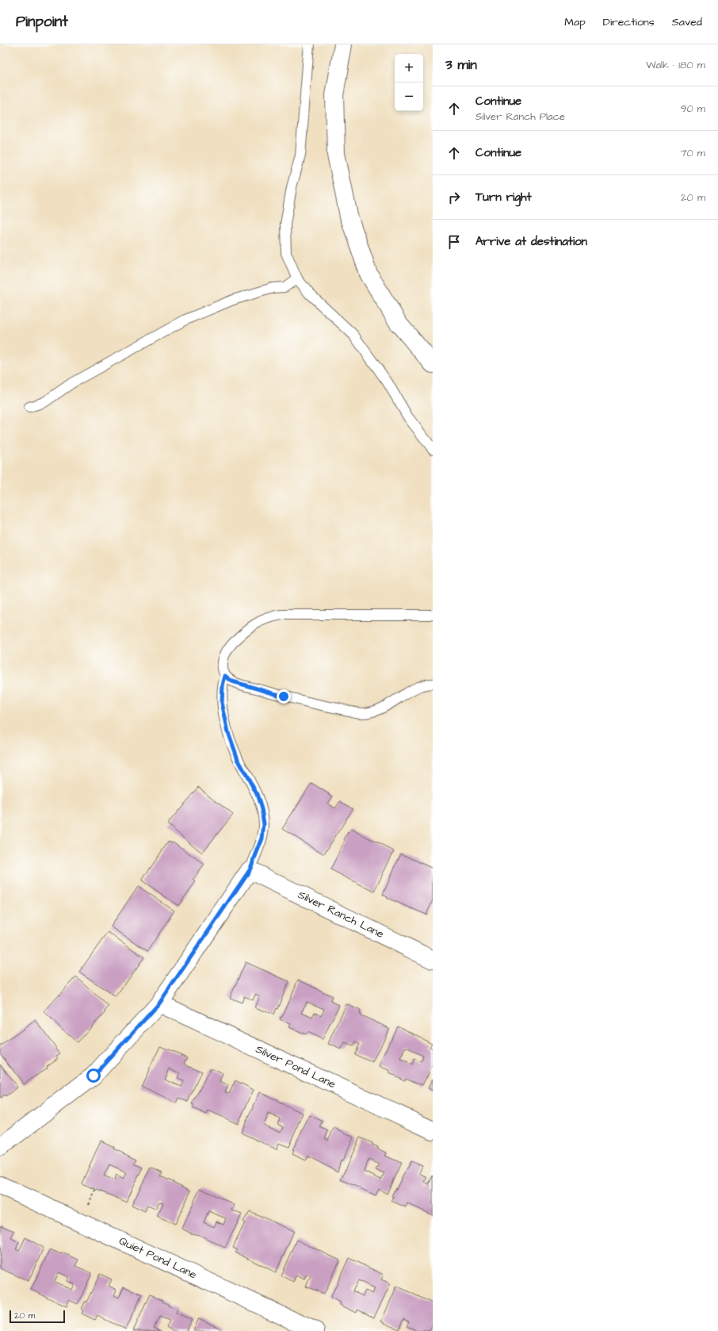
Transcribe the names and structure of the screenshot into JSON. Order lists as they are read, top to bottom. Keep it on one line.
{"streets":{"street":["Silver Ranch Lane","Silver Pond Lane","Quiet Pond Lane"]},"scale_bar":"20 m","page":{"header":"Pinpoint","nav":["Map","Directions","Saved"],"heading":["3 min","Walk · 180 m"],"map_buttons":["+","−"],"list":[["Continue","Silver Ranch Place","90 m"],["Continue","70 m"],["Turn right","20 m"],"Arrive at destination"],"scale":"20 m"}}
